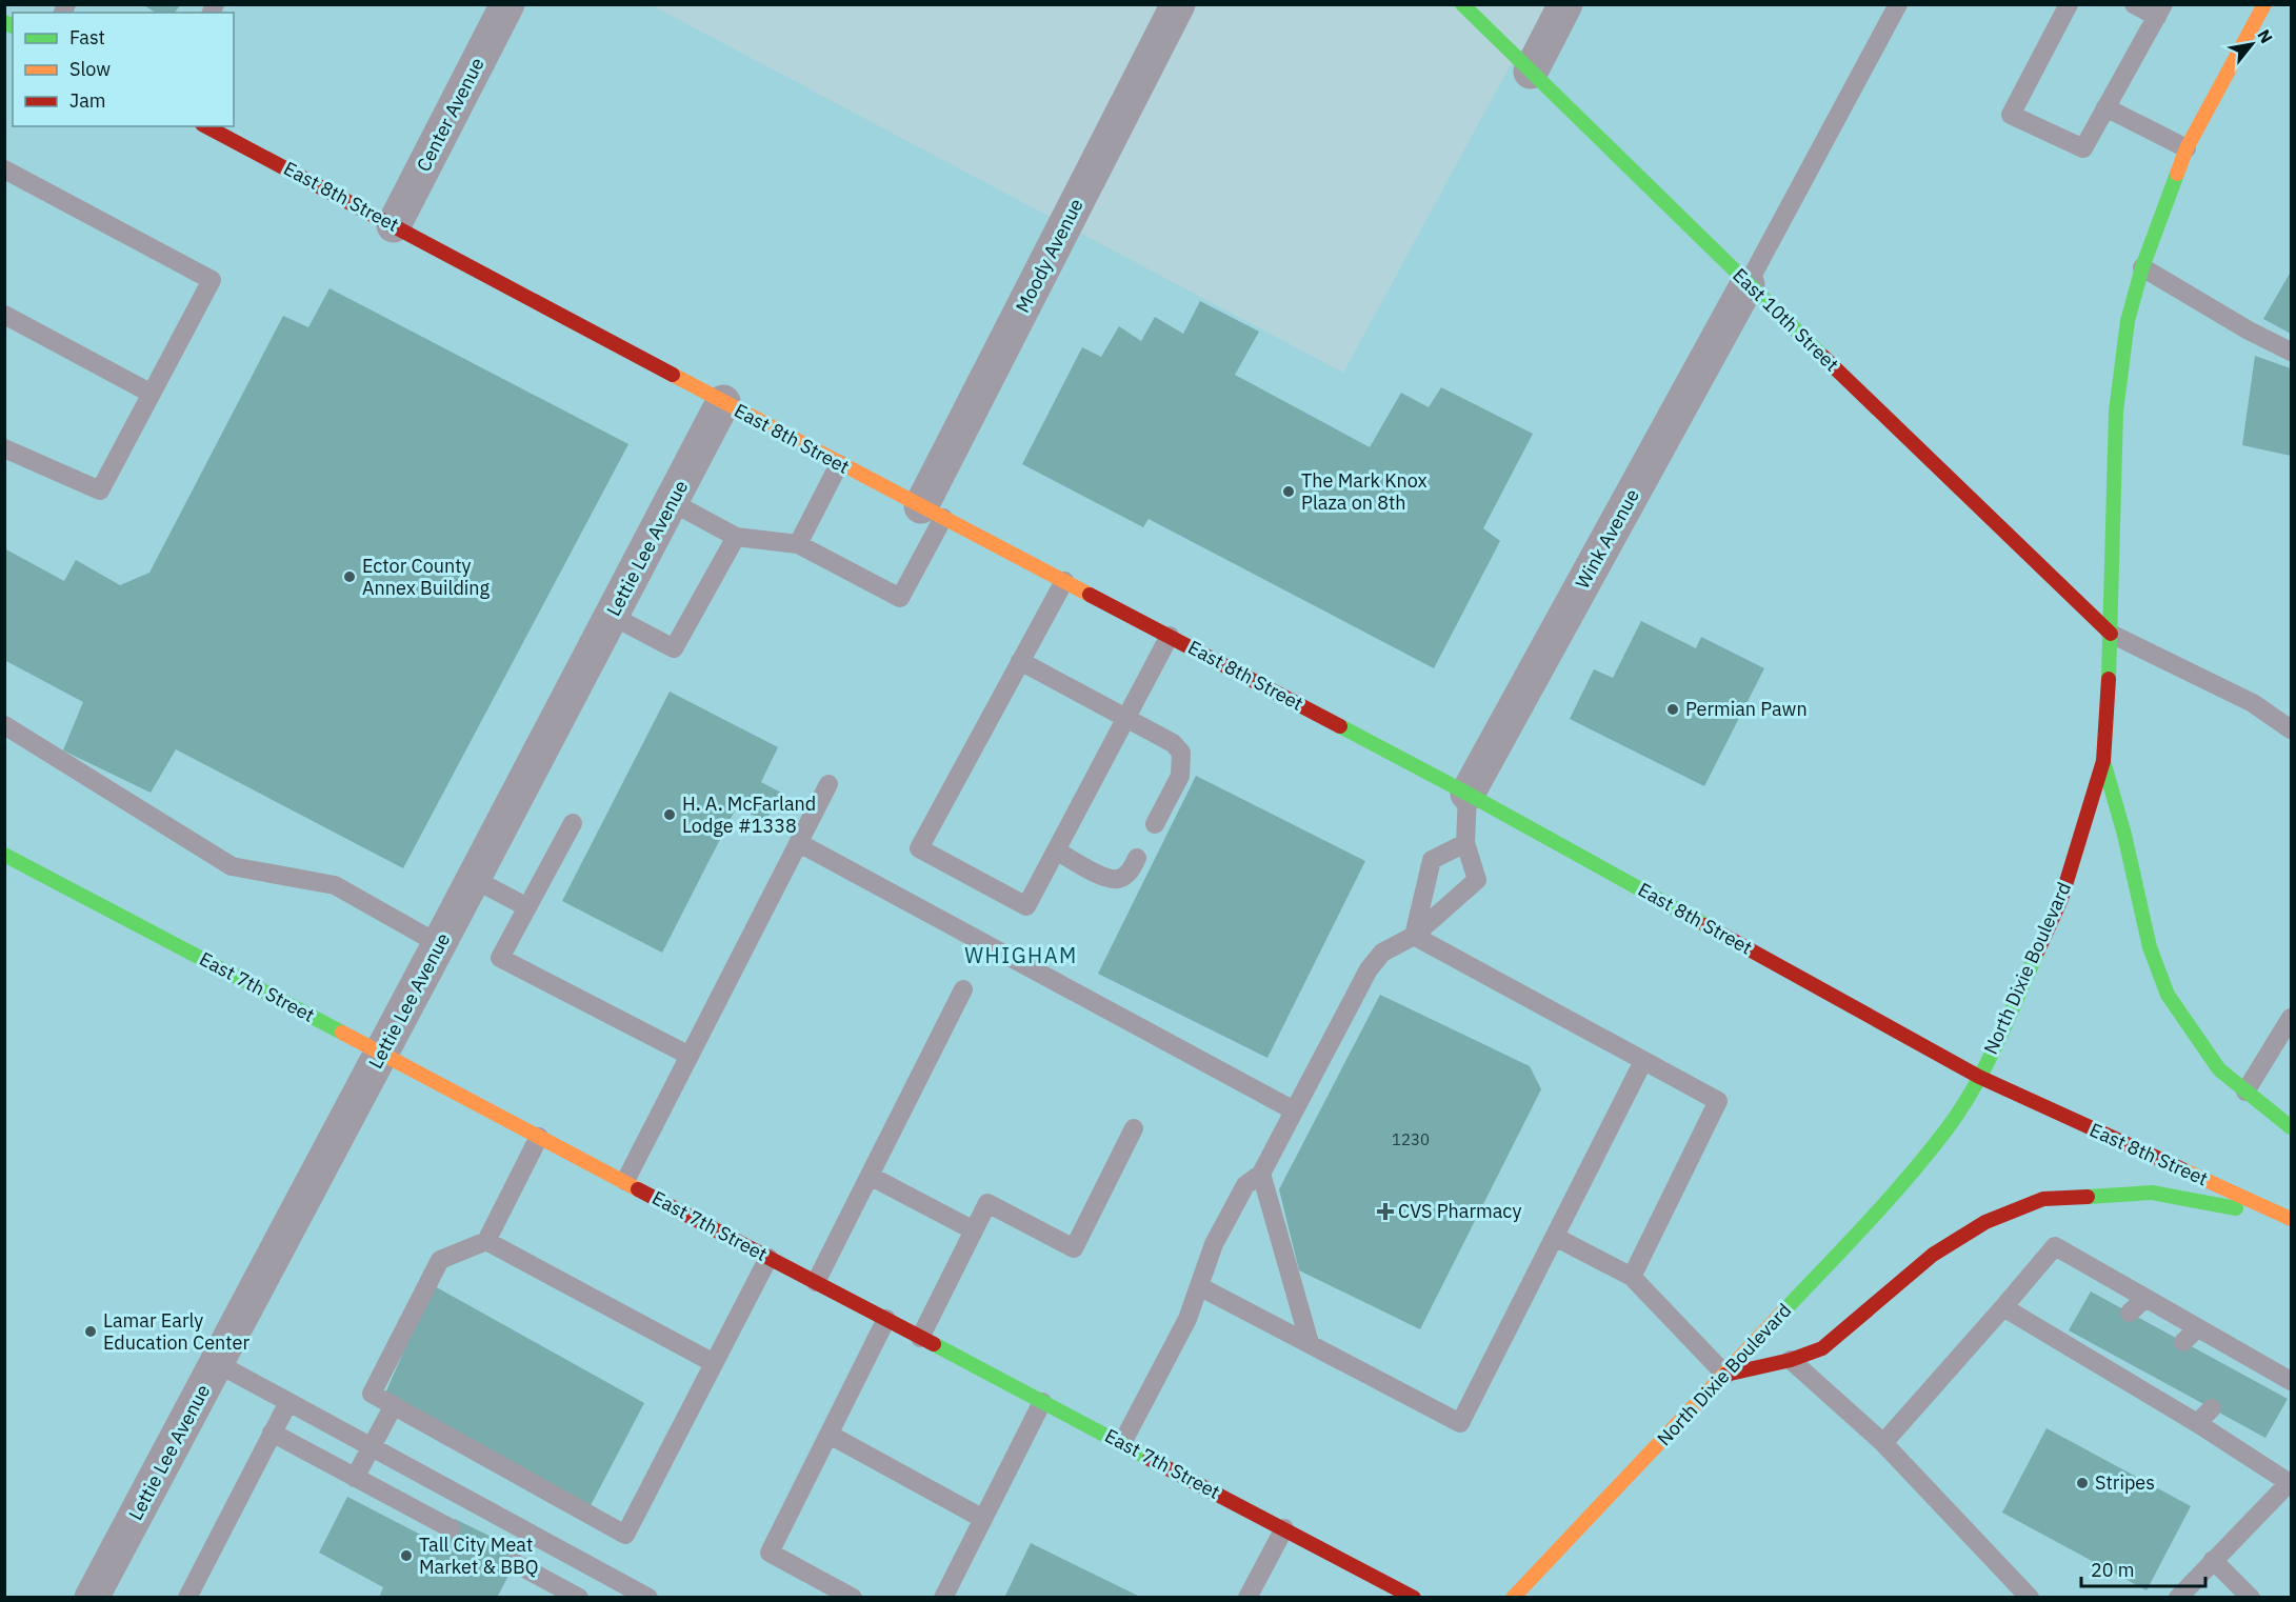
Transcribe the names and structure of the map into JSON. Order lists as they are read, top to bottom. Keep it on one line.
{"streets":{"main road":["East 8th Street","East 10th Street","North Dixie Boulevard","East 7th Street"],"street":["Center Avenue","Moody Avenue","Wink Avenue","Lettie Lee Avenue"]},"crossings":[["Center Avenue","East 8th Street"],["East 8th Street","Moody Avenue"],["East 8th Street","Wink Avenue"],["East 8th Street","Lettie Lee Avenue"],["East 8th Street","North Dixie Boulevard"],["East 10th Street","Wink Avenue"],["East 10th Street","North Dixie Boulevard"],["Lettie Lee Avenue","East 7th Street"]],"districts":["WHIGHAM"],"places":{"other":["The Mark Knox Plaza on 8th","Ector County Annex Building","Permian Pawn","H. A. McFarland Lodge #1338","Lamar Early Education Center","Stripes","Tall City Meat Market & BBQ"],"health":["CVS Pharmacy"]},"house_numbers":["1230"],"legend":["Fast","Slow","Jam"],"scale_bar":"20 m","north":"top right"}
